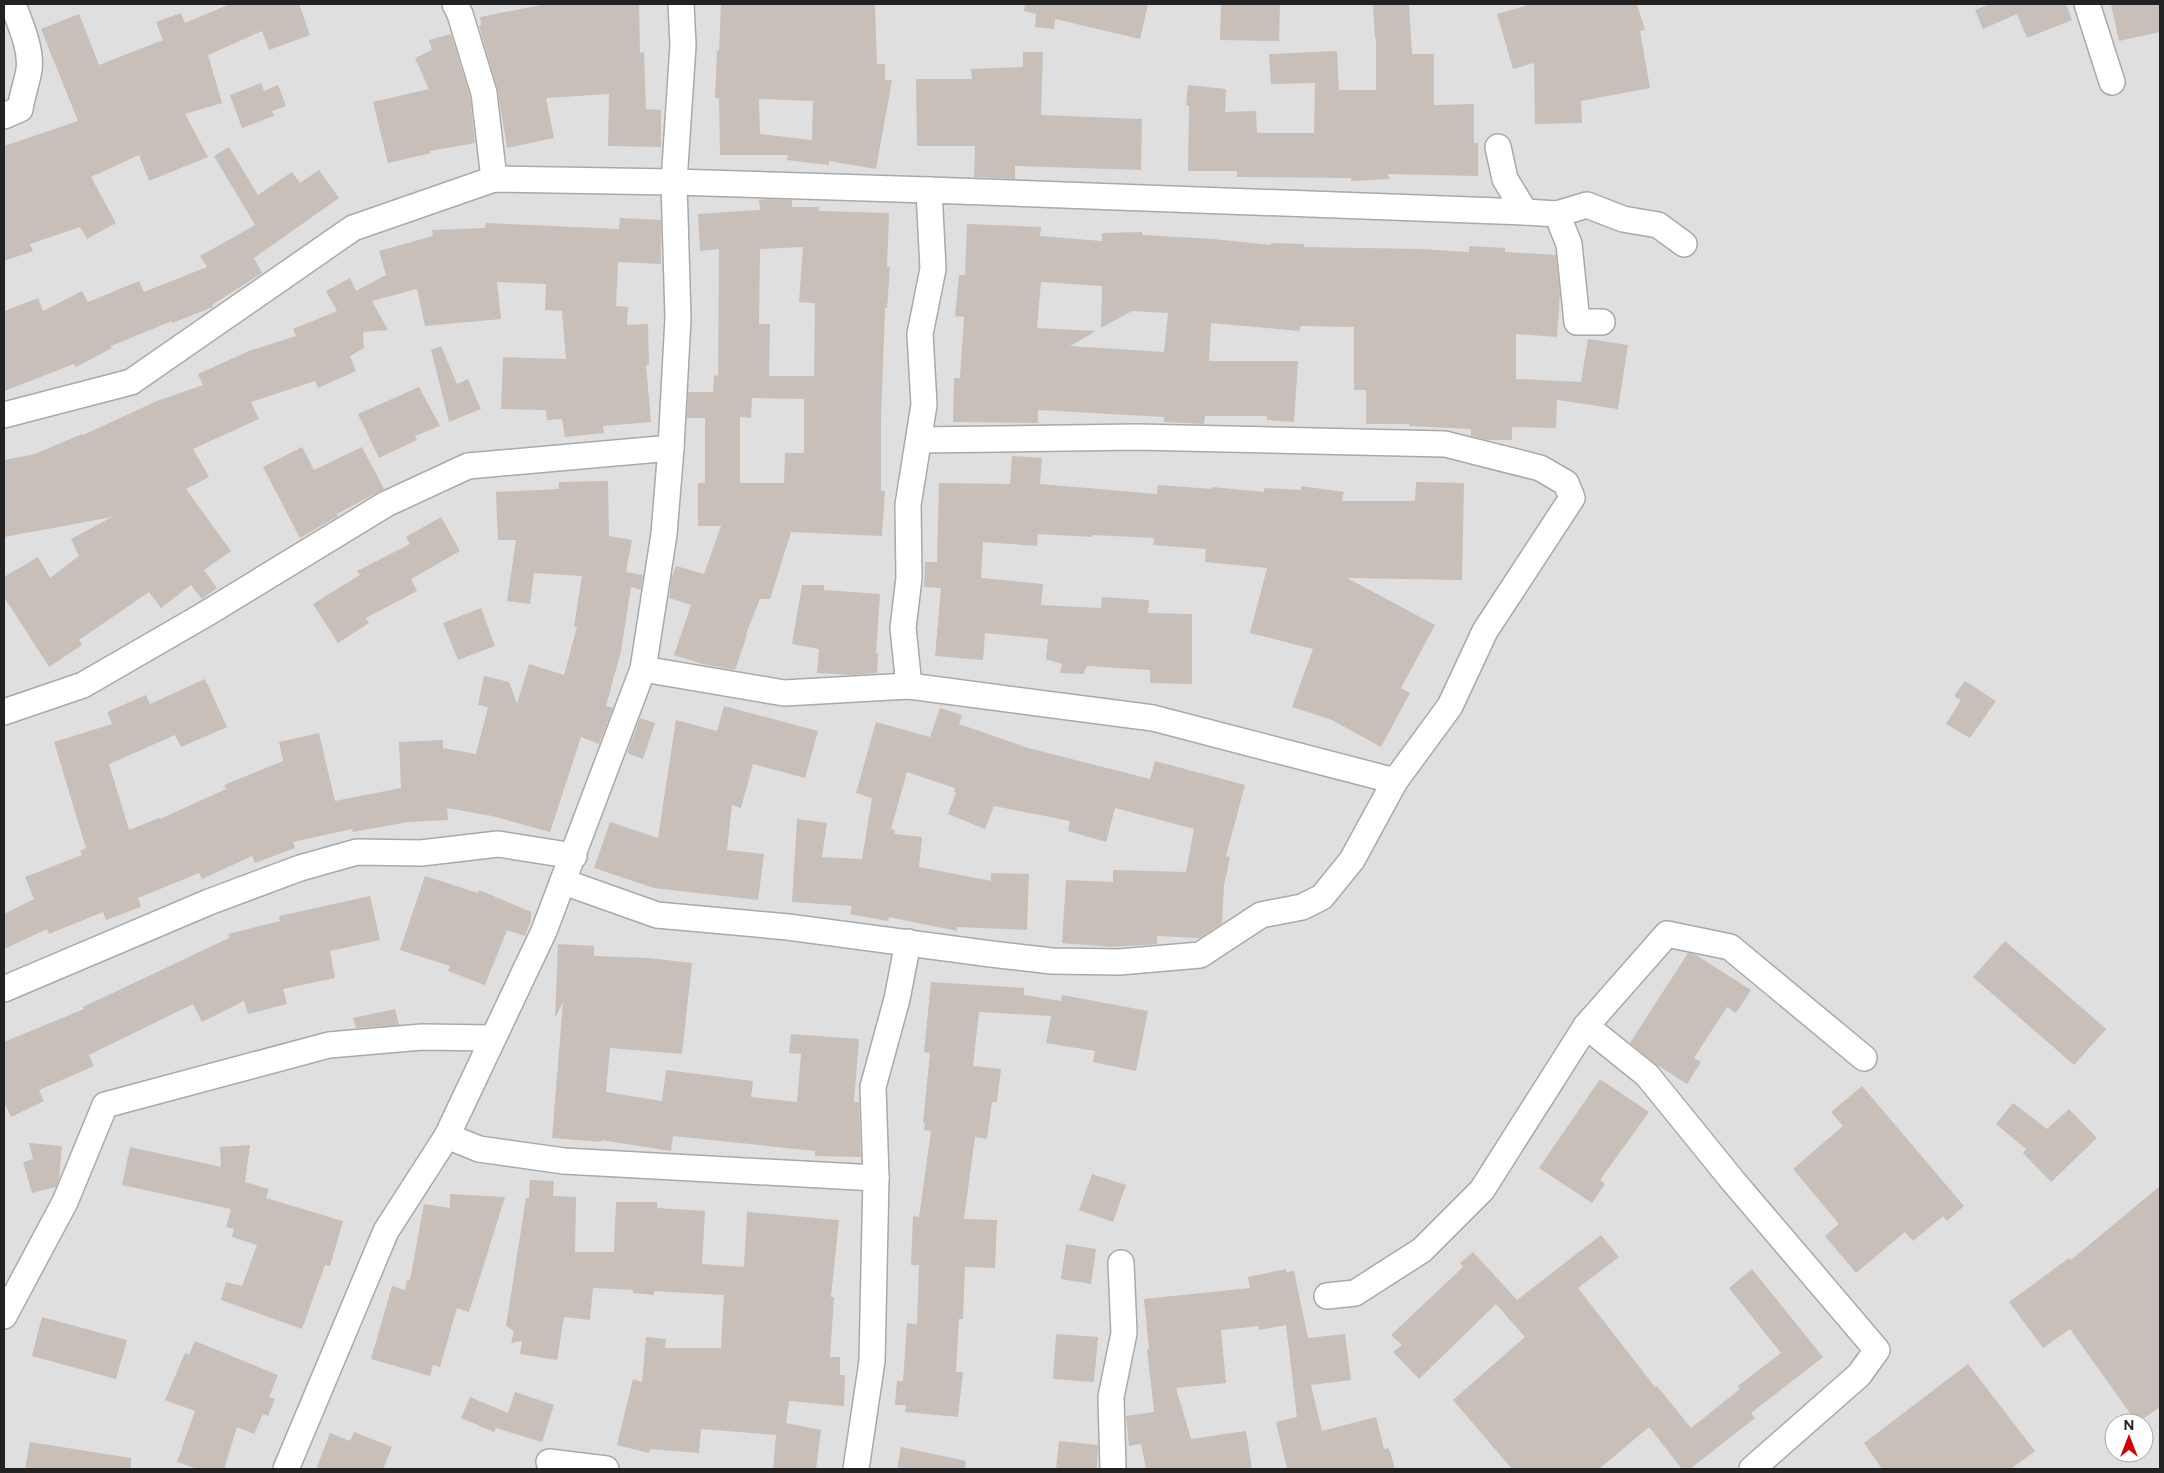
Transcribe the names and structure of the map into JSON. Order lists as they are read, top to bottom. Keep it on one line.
{"north":"top"}
